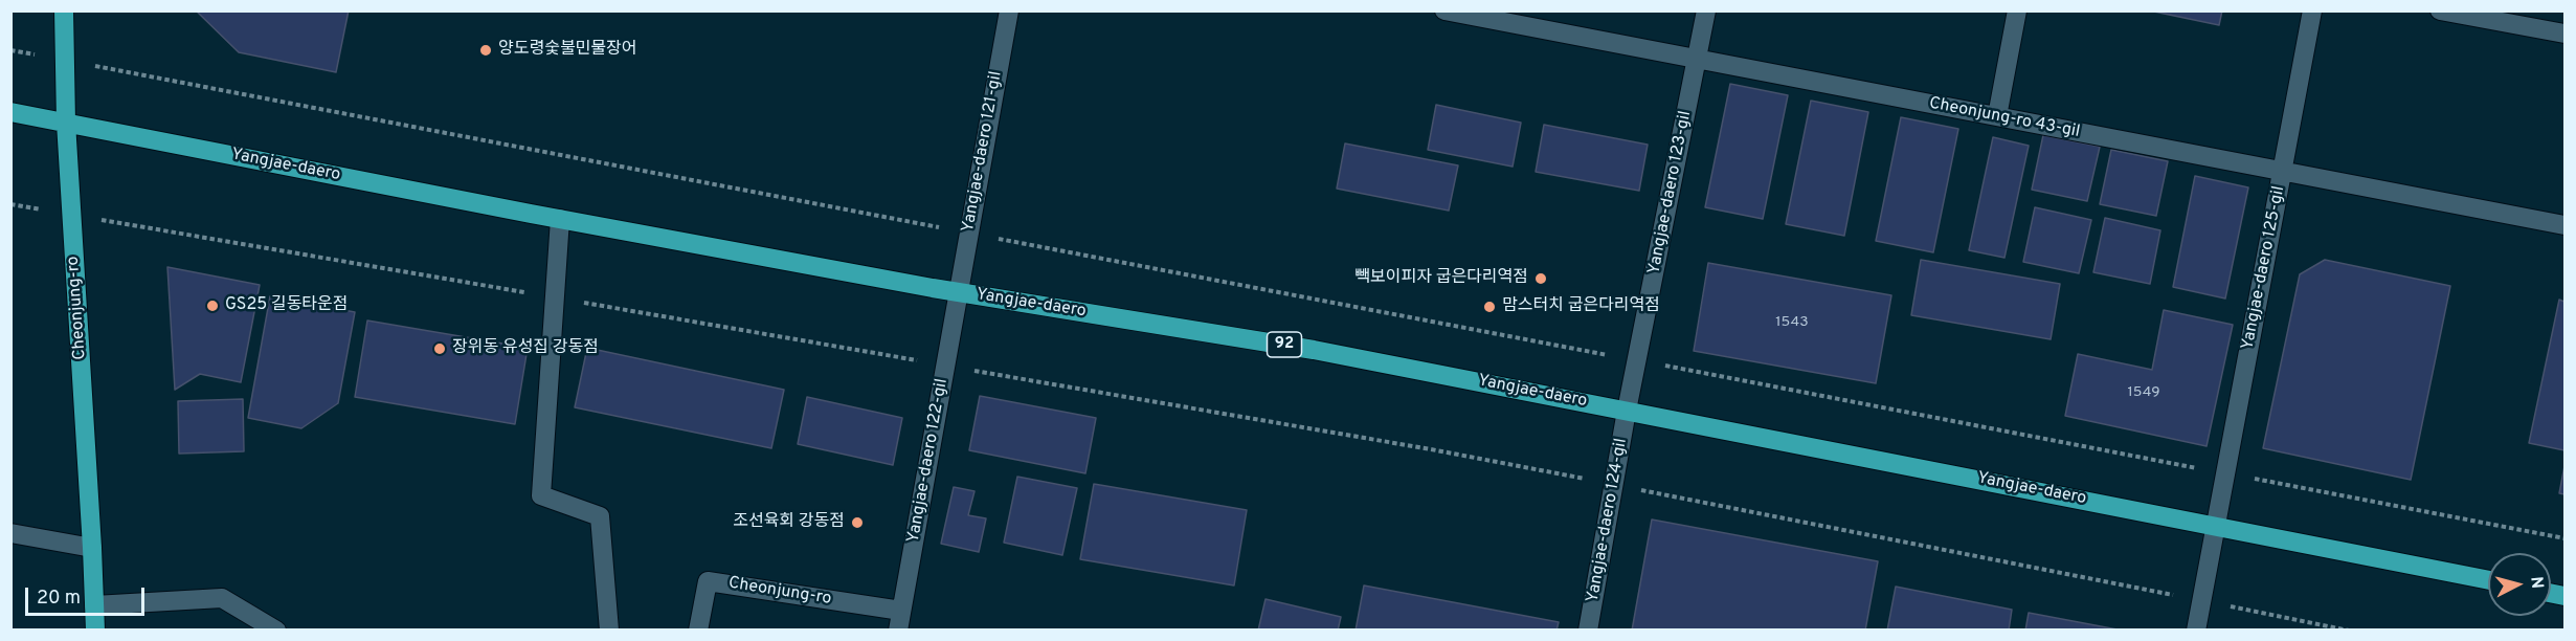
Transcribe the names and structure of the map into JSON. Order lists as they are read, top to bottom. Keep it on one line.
{"streets":{"main road":["Yangjae-daero","Cheonjung-ro","92"],"street":["Cheonjung-ro 43-gil","Yangjae-daero 121-gil","Yangjae-daero 123-gil","Yangjae-daero 125-gil","Yangjae-daero 122-gil","Yangjae-daero 124-gil"]},"crossings":[["Cheonjung-ro 43-gil","Yangjae-daero 123-gil"],["Cheonjung-ro 43-gil","Yangjae-daero 125-gil"],["Yangjae-daero 121-gil","Yangjae-daero"],["Yangjae-daero 121-gil","Yangjae-daero 122-gil"],["Yangjae-daero","Yangjae-daero 123-gil"],["Yangjae-daero","Yangjae-daero 125-gil"],["Yangjae-daero","Cheonjung-ro"],["Yangjae-daero","Yangjae-daero 122-gil"],["Yangjae-daero","Yangjae-daero 124-gil"],["Yangjae-daero 123-gil","Yangjae-daero 124-gil"],["Cheonjung-ro","Yangjae-daero 122-gil"]],"places":["양도령숯불민물장어","빽보이피자 굽은다리역점","GS25 길동타운점","맘스터치 굽은다리역점","장위동 유성집 강동점","조선육회 강동점"],"house_numbers":["1543","1549"],"scale_bar":"20 m","north":"right"}
